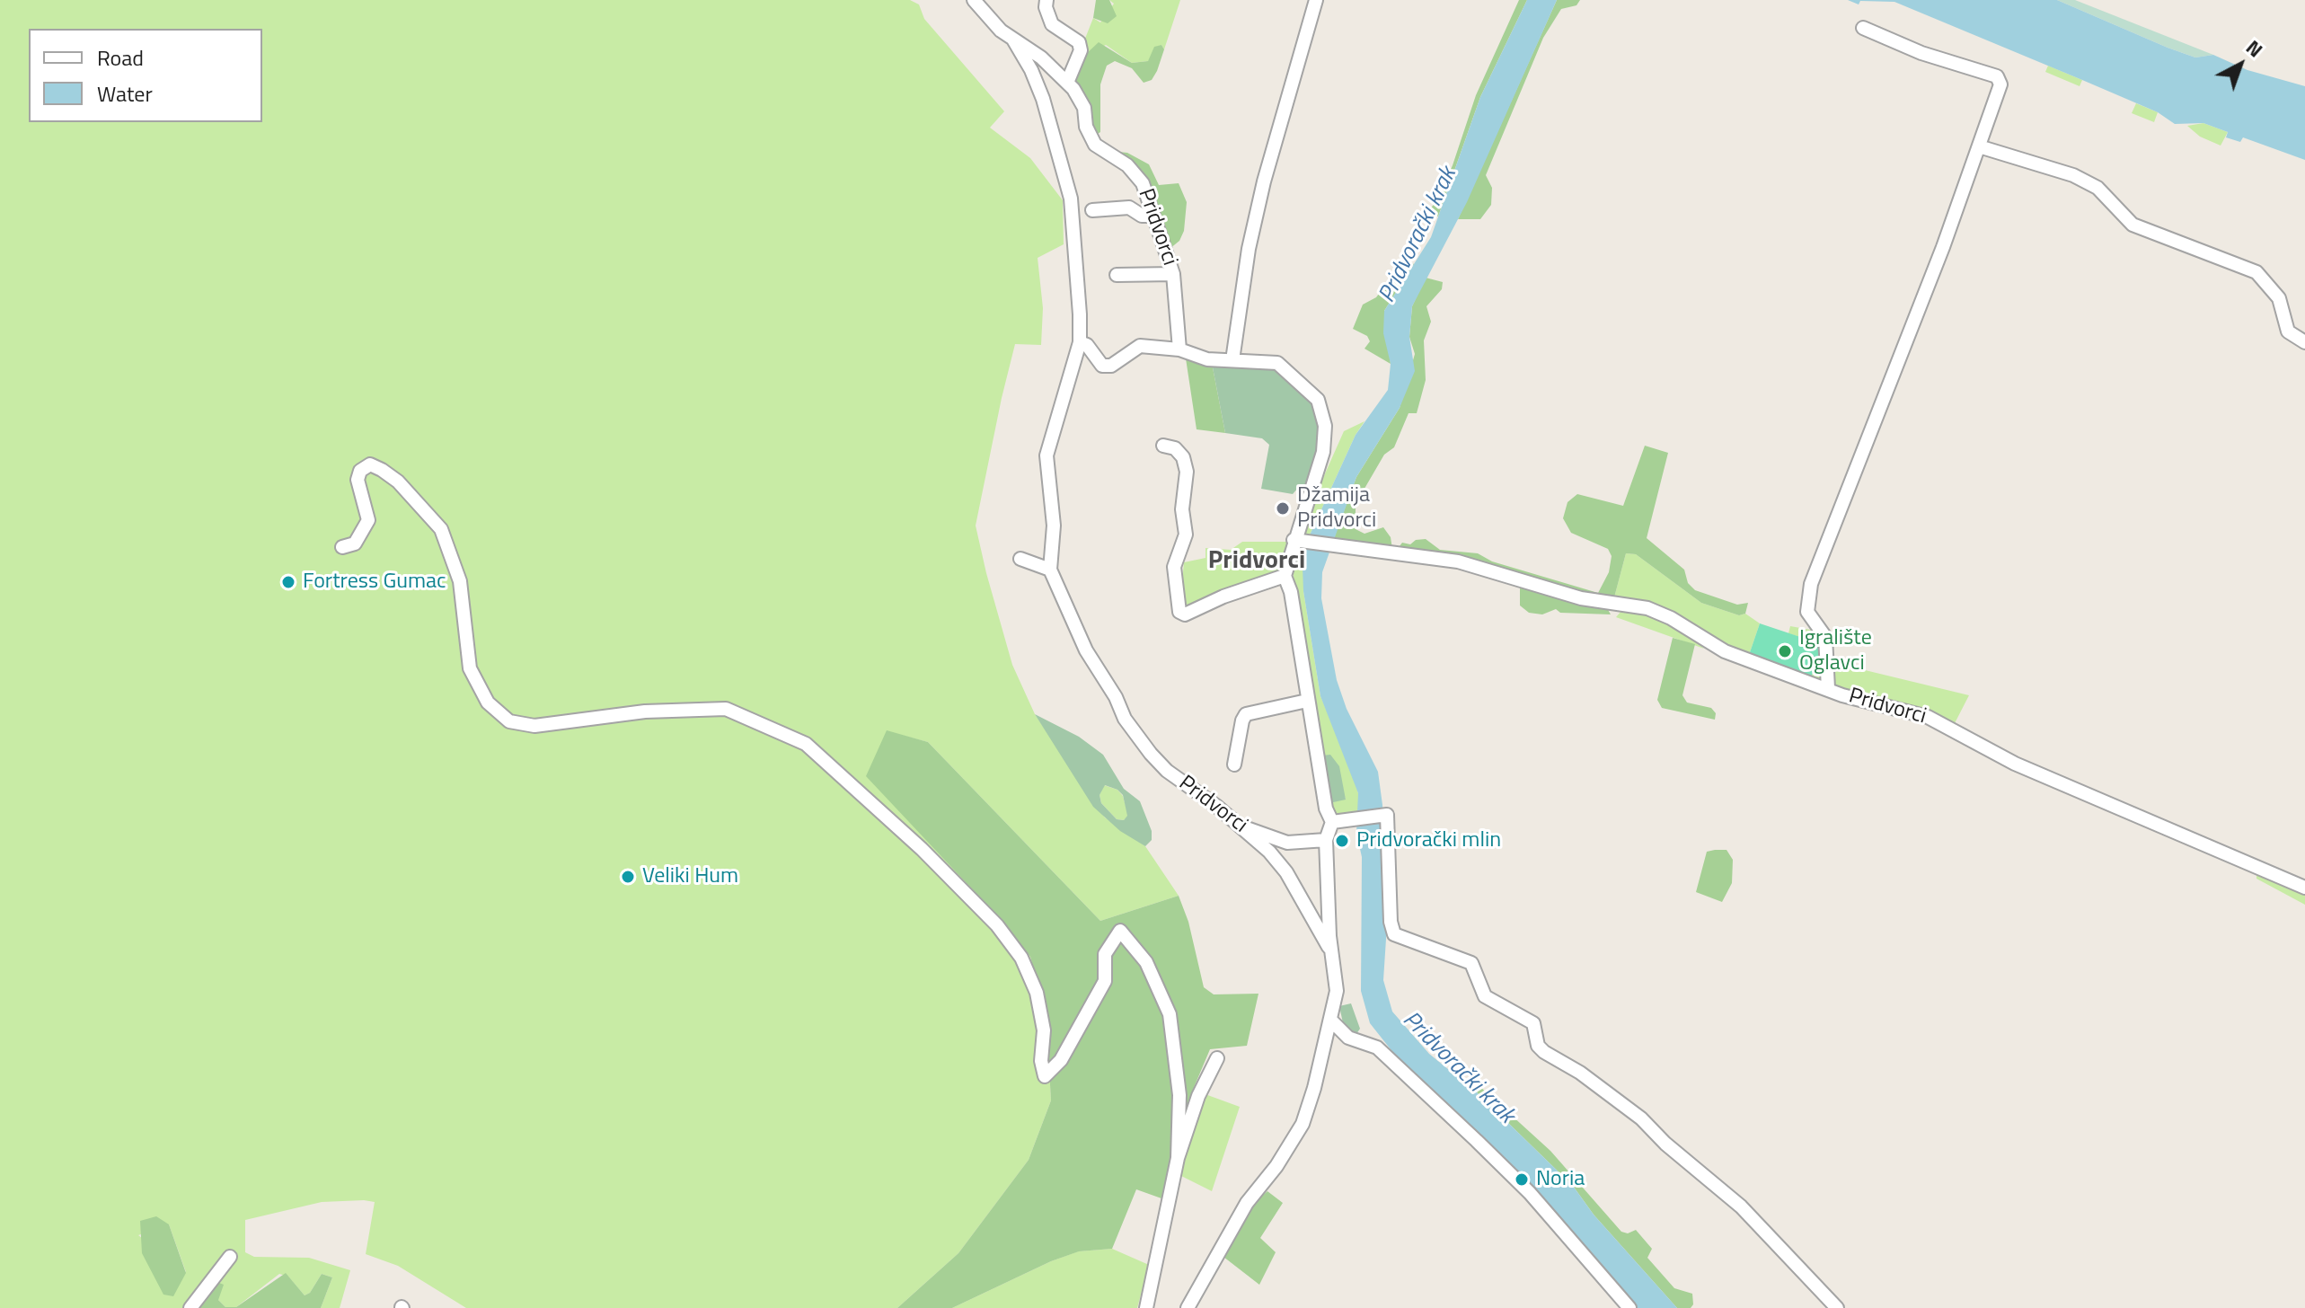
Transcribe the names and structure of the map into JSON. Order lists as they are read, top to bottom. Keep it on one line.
{"streets":{"street":["Pridvorci"]},"districts":["Pridvorci"],"water":["Pridvorački krak"],"places":["Džamija Pridvorci","Fortress Gumac","Igralište Oglavci","Pridvorački mlin","Veliki Hum","Noria"],"legend":["Road","Water"],"north":"top right"}
